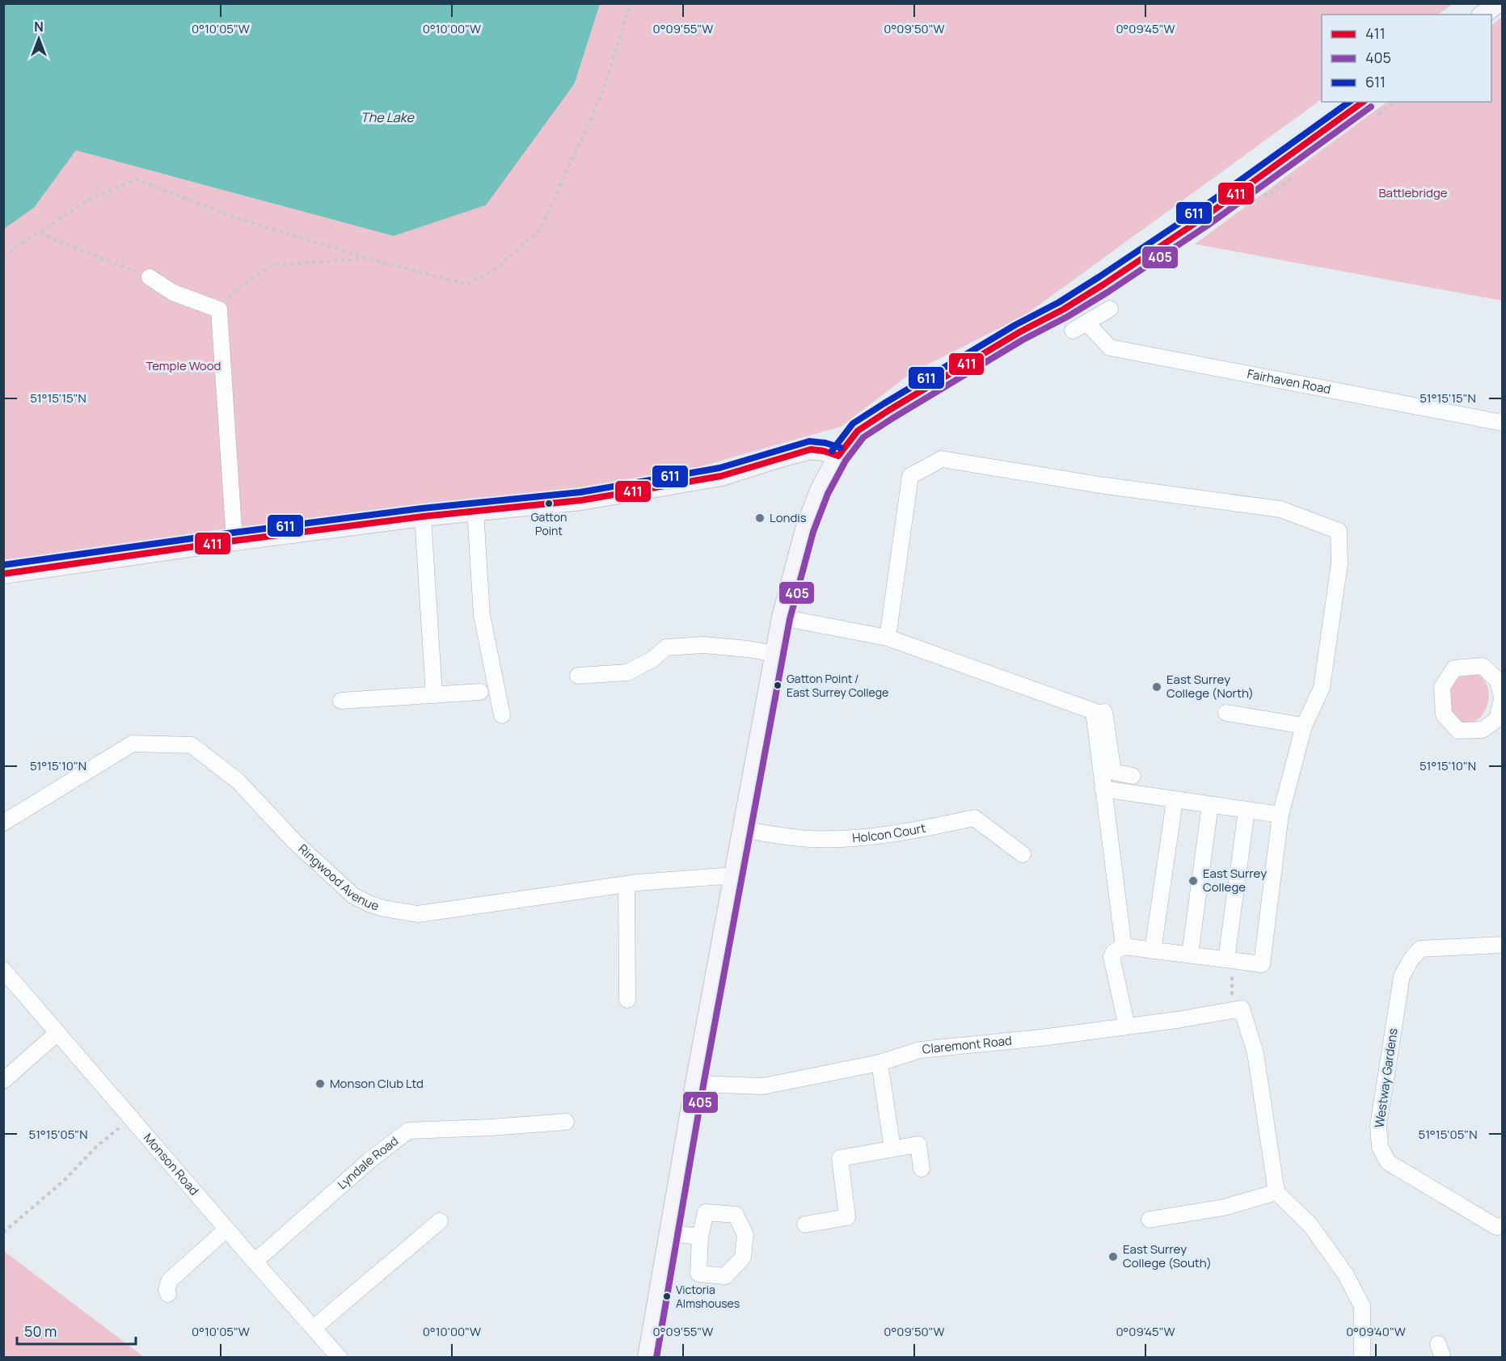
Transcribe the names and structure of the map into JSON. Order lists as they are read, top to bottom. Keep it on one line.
{"streets":{"street":["Fairhaven Road","Holcon Court","Ringwood Avenue","Claremont Road","Westway Gardens","Lyndale Road","Monson Road"]},"crossings":[["Lyndale Road","Monson Road"]],"water":["The Lake"],"parks":["Battlebridge","Temple Wood"],"places":["Gatton Point","Londis","Gatton Point / East Surrey College","East Surrey College (North)","East Surrey College","Monson Club Ltd","East Surrey College (South)","Victoria Almshouses"],"lines":["transit line 411","transit line 611","transit line 405"],"legend":["411","405","611"],"scale_bar":"50 m","north":"top","coordinates":["0°10'05\"W","0°10'00\"W","0°09'55\"W","0°09'50\"W","0°09'45\"W","51°15'15\"N","51°15'10\"N","51°15'05\"N","0°09'40\"W"]}
